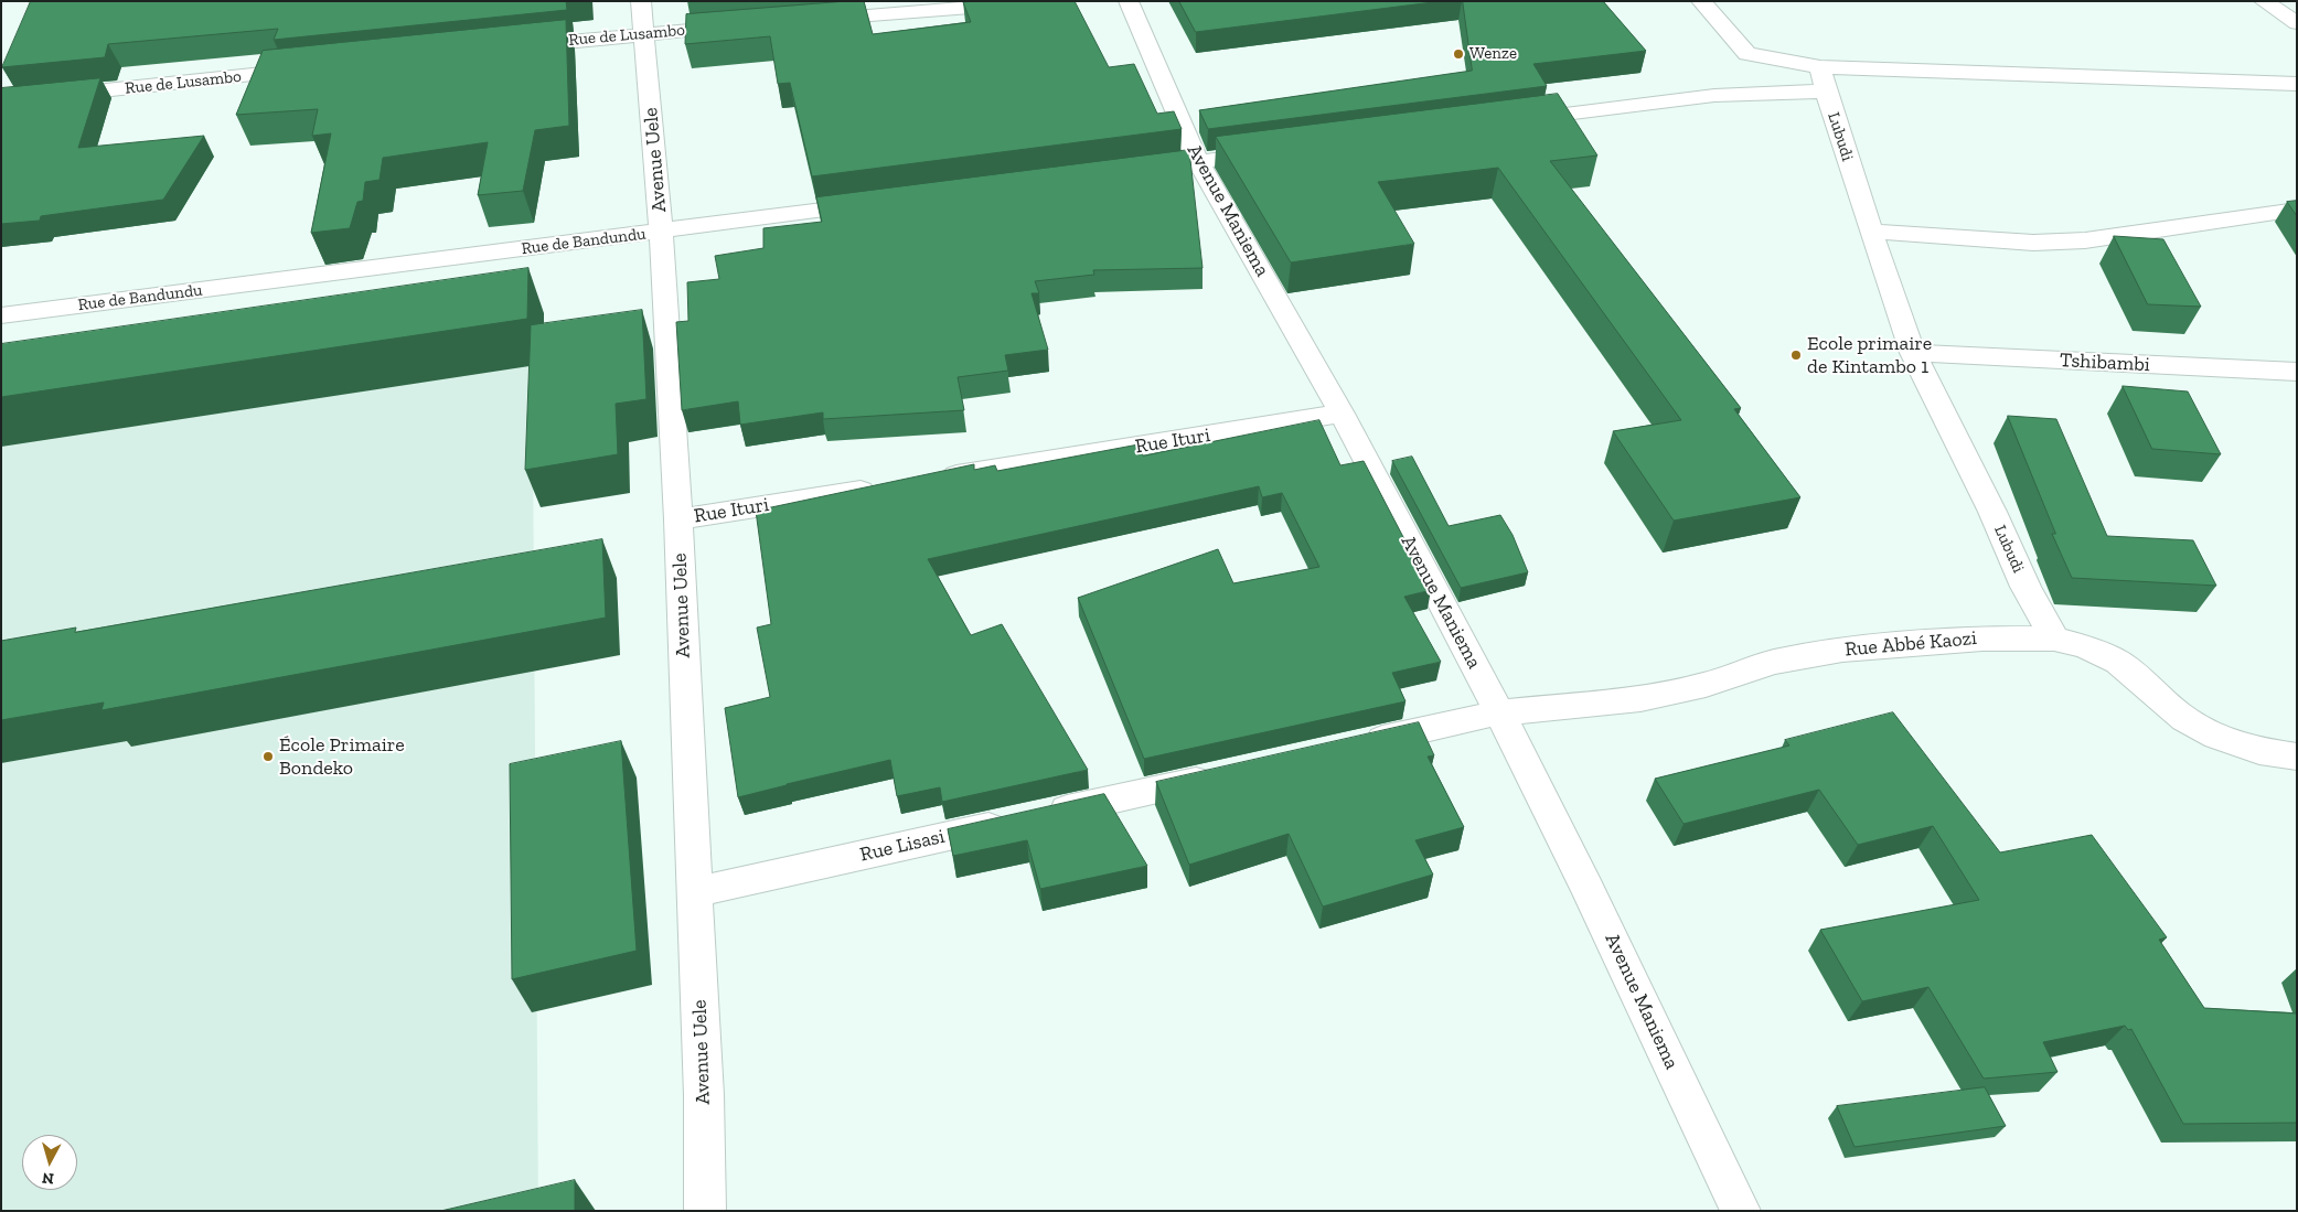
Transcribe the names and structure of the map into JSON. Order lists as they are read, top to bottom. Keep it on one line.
{"streets":{"street":["Rue de Lusambo","Lubudi","Avenue Uele","Avenue Maniema","Rue de Bandundu","Tshibambi","Rue Ituri","Rue Abbé Kaozi","Rue Lisasi"]},"crossings":[["Rue de Lusambo","Avenue Uele"],["Lubudi","Tshibambi"],["Lubudi","Rue Abbé Kaozi"],["Avenue Uele","Rue de Bandundu"],["Avenue Uele","Rue Ituri"],["Avenue Uele","Rue Lisasi"],["Avenue Maniema","Rue Ituri"],["Avenue Maniema","Rue Abbé Kaozi"]],"places":["Wenze","Ecole primaire de Kintambo 1","École Primaire Bondeko"],"north":"bottom"}
